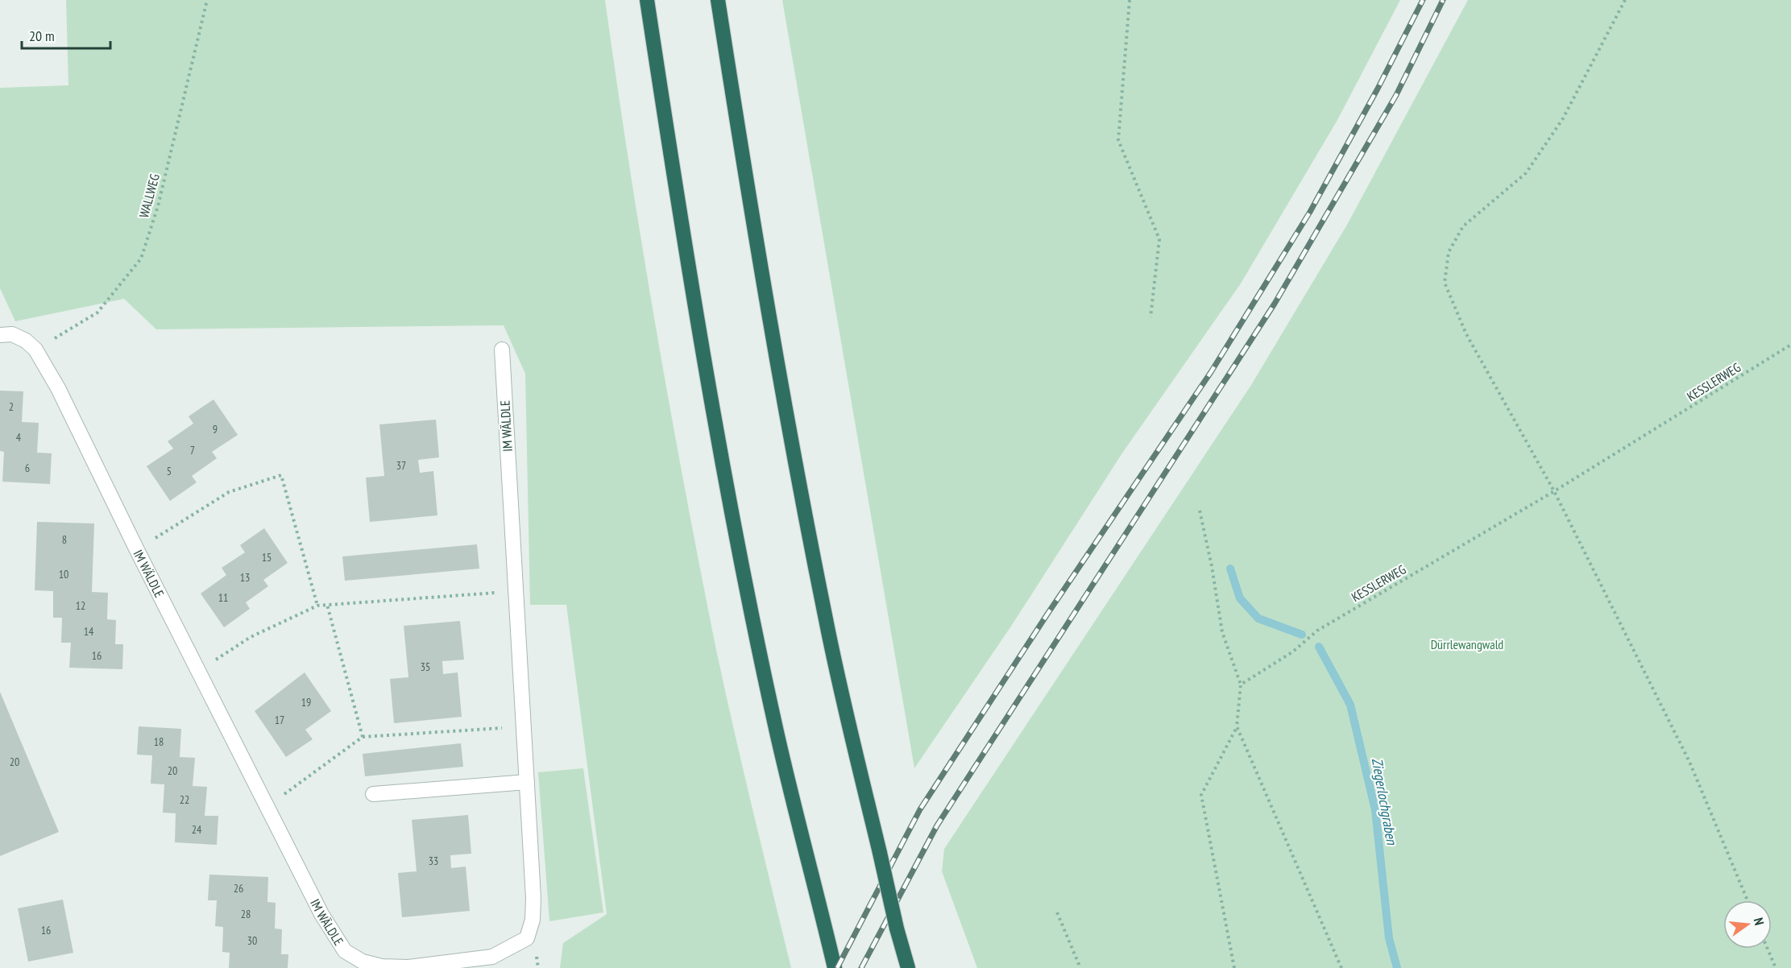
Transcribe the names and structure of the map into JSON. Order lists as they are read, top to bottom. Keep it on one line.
{"streets":{"street":["IM WÄLDLE"],"path":["WALLWEG","KESSLERWEG"]},"crossings":[["WALLWEG","IM WÄLDLE"]],"water":["Ziegerlochgraben"],"parks":["Dürrlewangwald"],"house_numbers":["2","9","4","7","37","6","5","8","15","10","13","11","12","14","16","35","19","17","18","20","20","22","24","33","26","28","16","30"],"scale_bar":"20 m","north":"right"}
